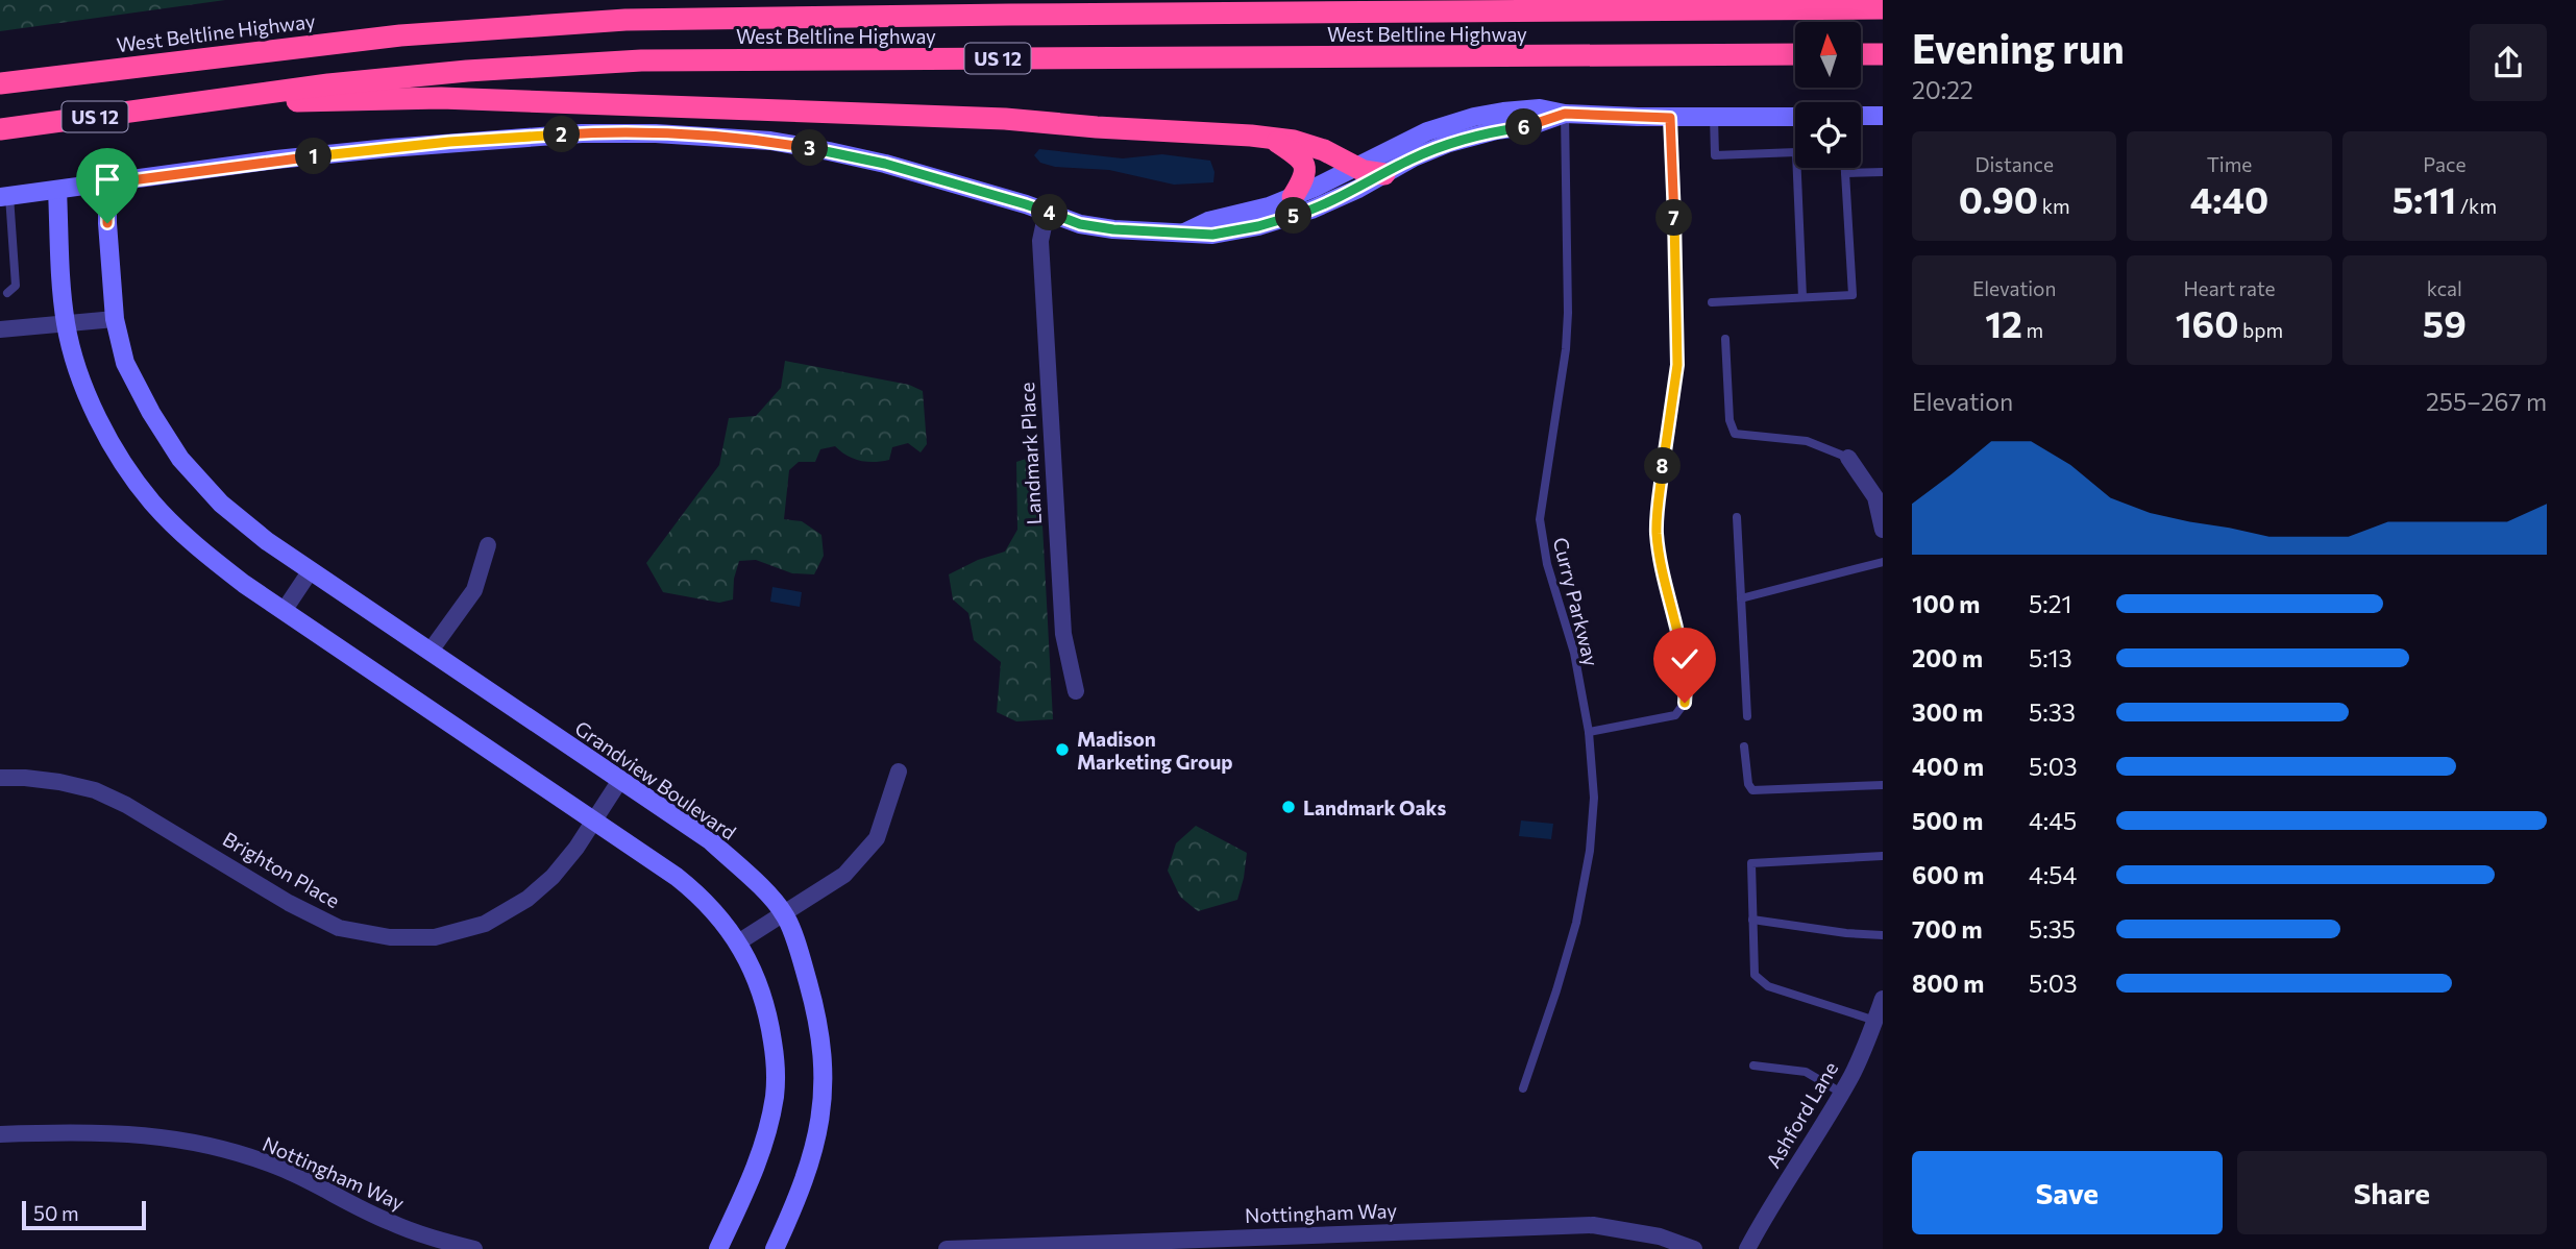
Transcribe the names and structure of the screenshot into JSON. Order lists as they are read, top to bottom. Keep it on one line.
{"streets":{"highway":["West Beltline Highway","US 12"],"street":["Landmark Place","Grandview Boulevard","Brighton Place","Ashford Lane","Nottingham Way"],"lane":["Curry Parkway"]},"crossings":[["Grandview Boulevard","Brighton Place"]],"places":["Madison Marketing Group","Landmark Oaks"],"scale_bar":"50 m","north":"top","page":{"heading":["Evening run","20:22"],"pins":["6","2","3","1","4","5","7","8"],"stats":[["Distance","0.90 km"],["Time","4:40"],["Pace","5:11 /km"],["Elevation","12 m"],["Heart rate","160 bpm"],["kcal","59"]],"chart":["Elevation","255–267 m"],"list":[{"name":"100 m","note":"5:21"},{"name":"200 m","note":"5:13"},{"name":"300 m","note":"5:33"},{"name":"400 m","note":"5:03"},{"name":"500 m","note":"4:45"},{"name":"600 m","note":"4:54"},{"name":"700 m","note":"5:35"},{"name":"800 m","note":"5:03"}],"buttons":["Save","Share"],"scale":"50 m"}}
